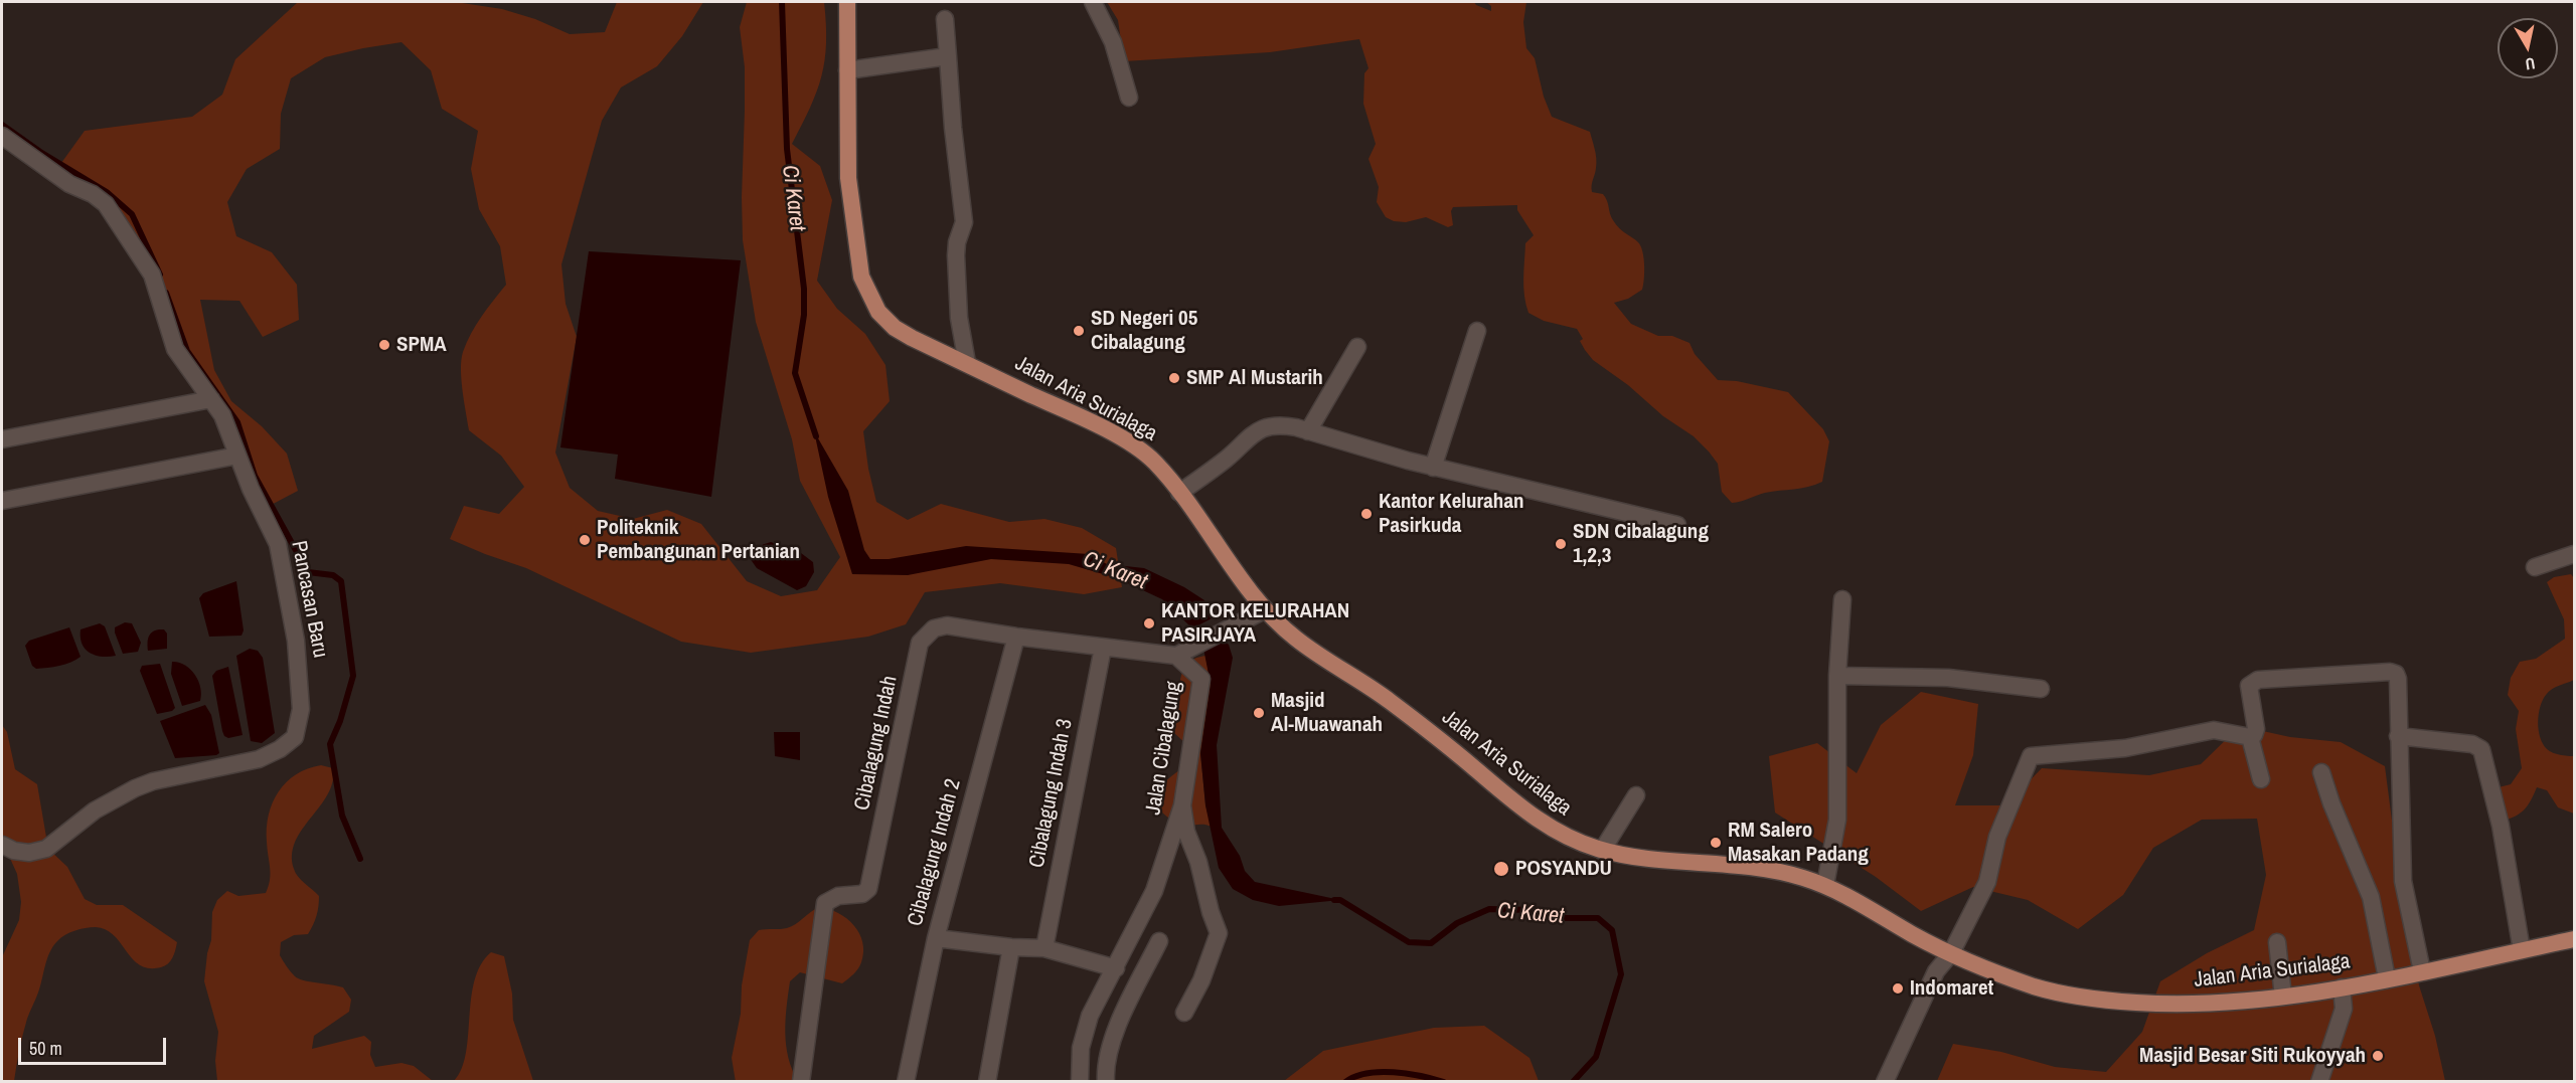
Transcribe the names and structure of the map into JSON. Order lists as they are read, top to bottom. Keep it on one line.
{"streets":{"main road":["Jalan Aria Surialaga"],"street":["Pancasan Baru","Cibalagung Indah","Jalan Cibalagung","Cibalagung Indah 3","Cibalagung Indah 2"]},"crossings":[["Jalan Aria Surialaga","Jalan Cibalagung"],["Cibalagung Indah","Jalan Cibalagung"],["Cibalagung Indah","Cibalagung Indah 3"],["Cibalagung Indah","Cibalagung Indah 2"]],"water":["Ci Karet"],"places":["SD Negeri 05 Cibalagung","SPMA","SMP Al Mustarih","Kantor Kelurahan Pasirkuda","Politeknik Pembangunan Pertanian","SDN Cibalagung 1,2,3","KANTOR KELURAHAN PASIRJAYA","Masjid Al-Muawanah","RM Salero Masakan Padang","POSYANDU","Indomaret","Masjid Besar Siti Rukoyyah"],"scale_bar":"50 m","north":"bottom"}
